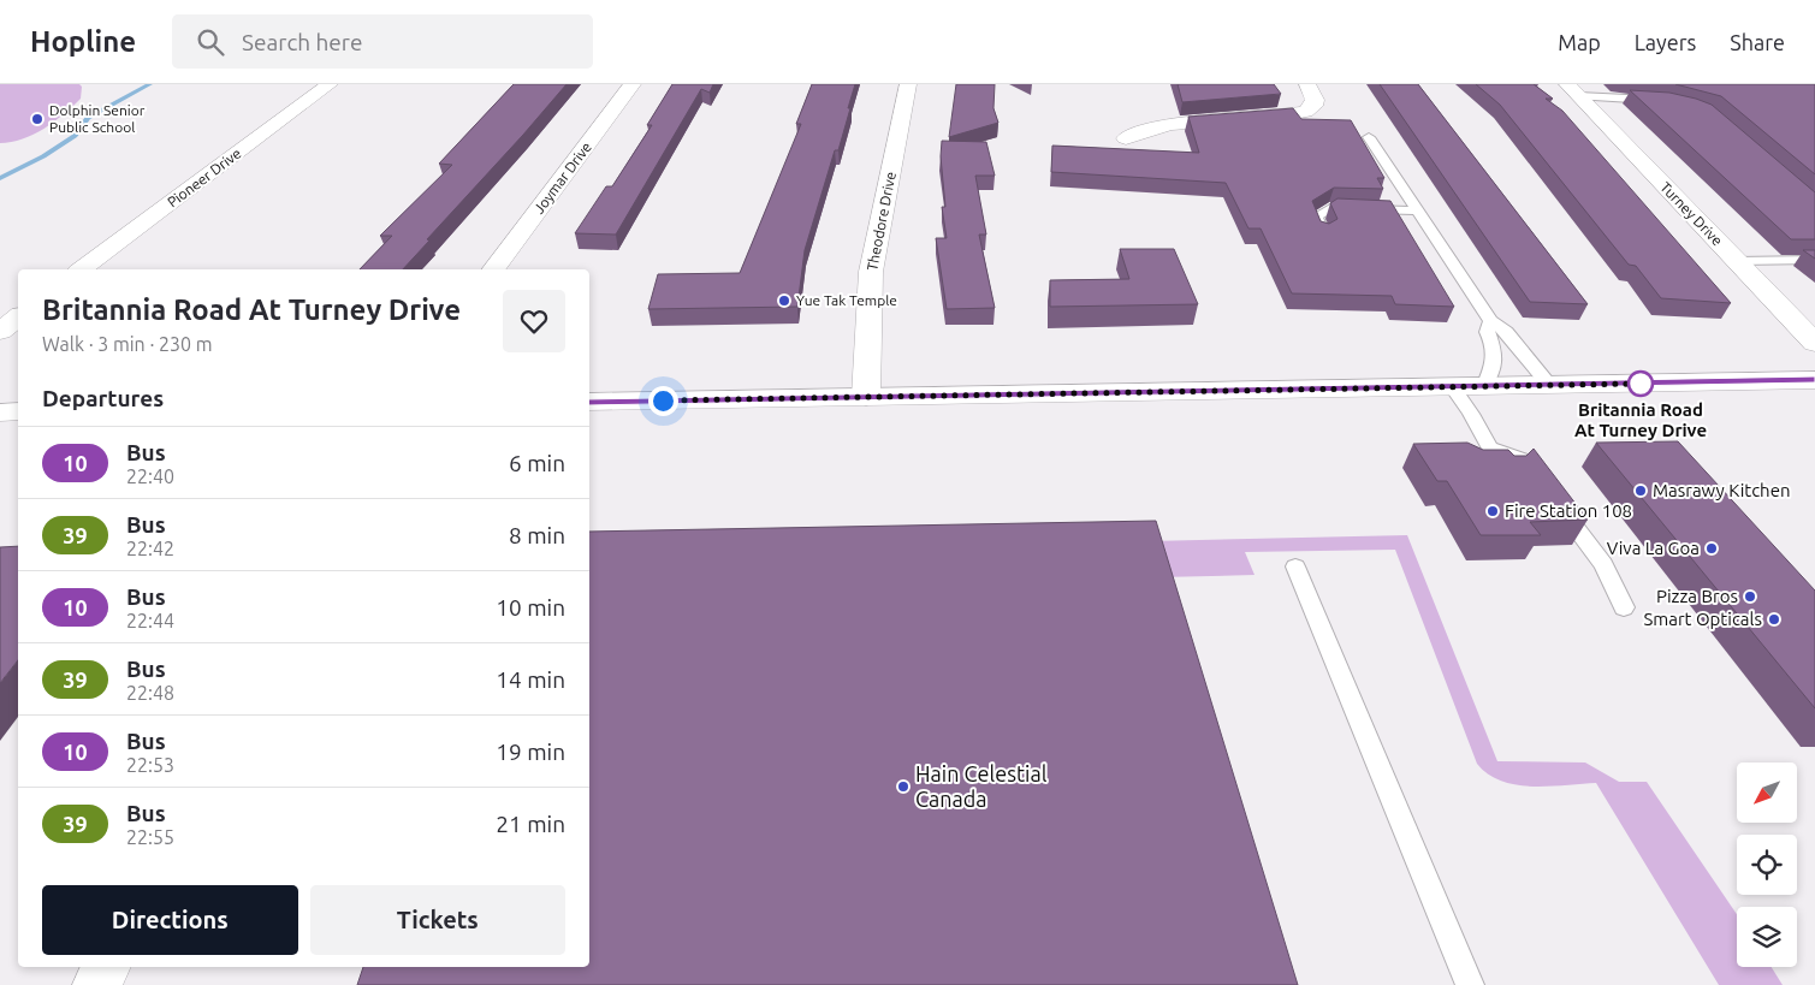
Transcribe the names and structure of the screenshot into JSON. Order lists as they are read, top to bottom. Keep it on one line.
{"streets":{"street":["Pioneer Drive","Joymar Drive","Turney Drive","Theodore Drive"]},"places":["Dolphin Senior Public School","Yue Tak Temple","Britannia Road At Turney Drive","Masrawy Kitchen","Fire Station 108","Viva La Goa","Pizza Bros","Smart Opticals","Hain Celestial Canada"],"lines":["bus line 10"],"north":"bottom left","page":{"header":"Hopline","search":"Search here","nav":["Map","Layers","Share"],"heading":[["Britannia Road At Turney Drive","Walk · 3 min · 230 m"],"Departures"],"list":[{"mark":"10","name":"Bus","note":"22:40","value":"6 min"},{"mark":"39","name":"Bus","note":"22:42","value":"8 min"},{"mark":"10","name":"Bus","note":"22:44","value":"10 min"},{"mark":"39","name":"Bus","note":"22:48","value":"14 min"},{"mark":"10","name":"Bus","note":"22:53","value":"19 min"},{"mark":"39","name":"Bus","note":"22:55","value":"21 min"}],"buttons":["Directions","Tickets"]}}
